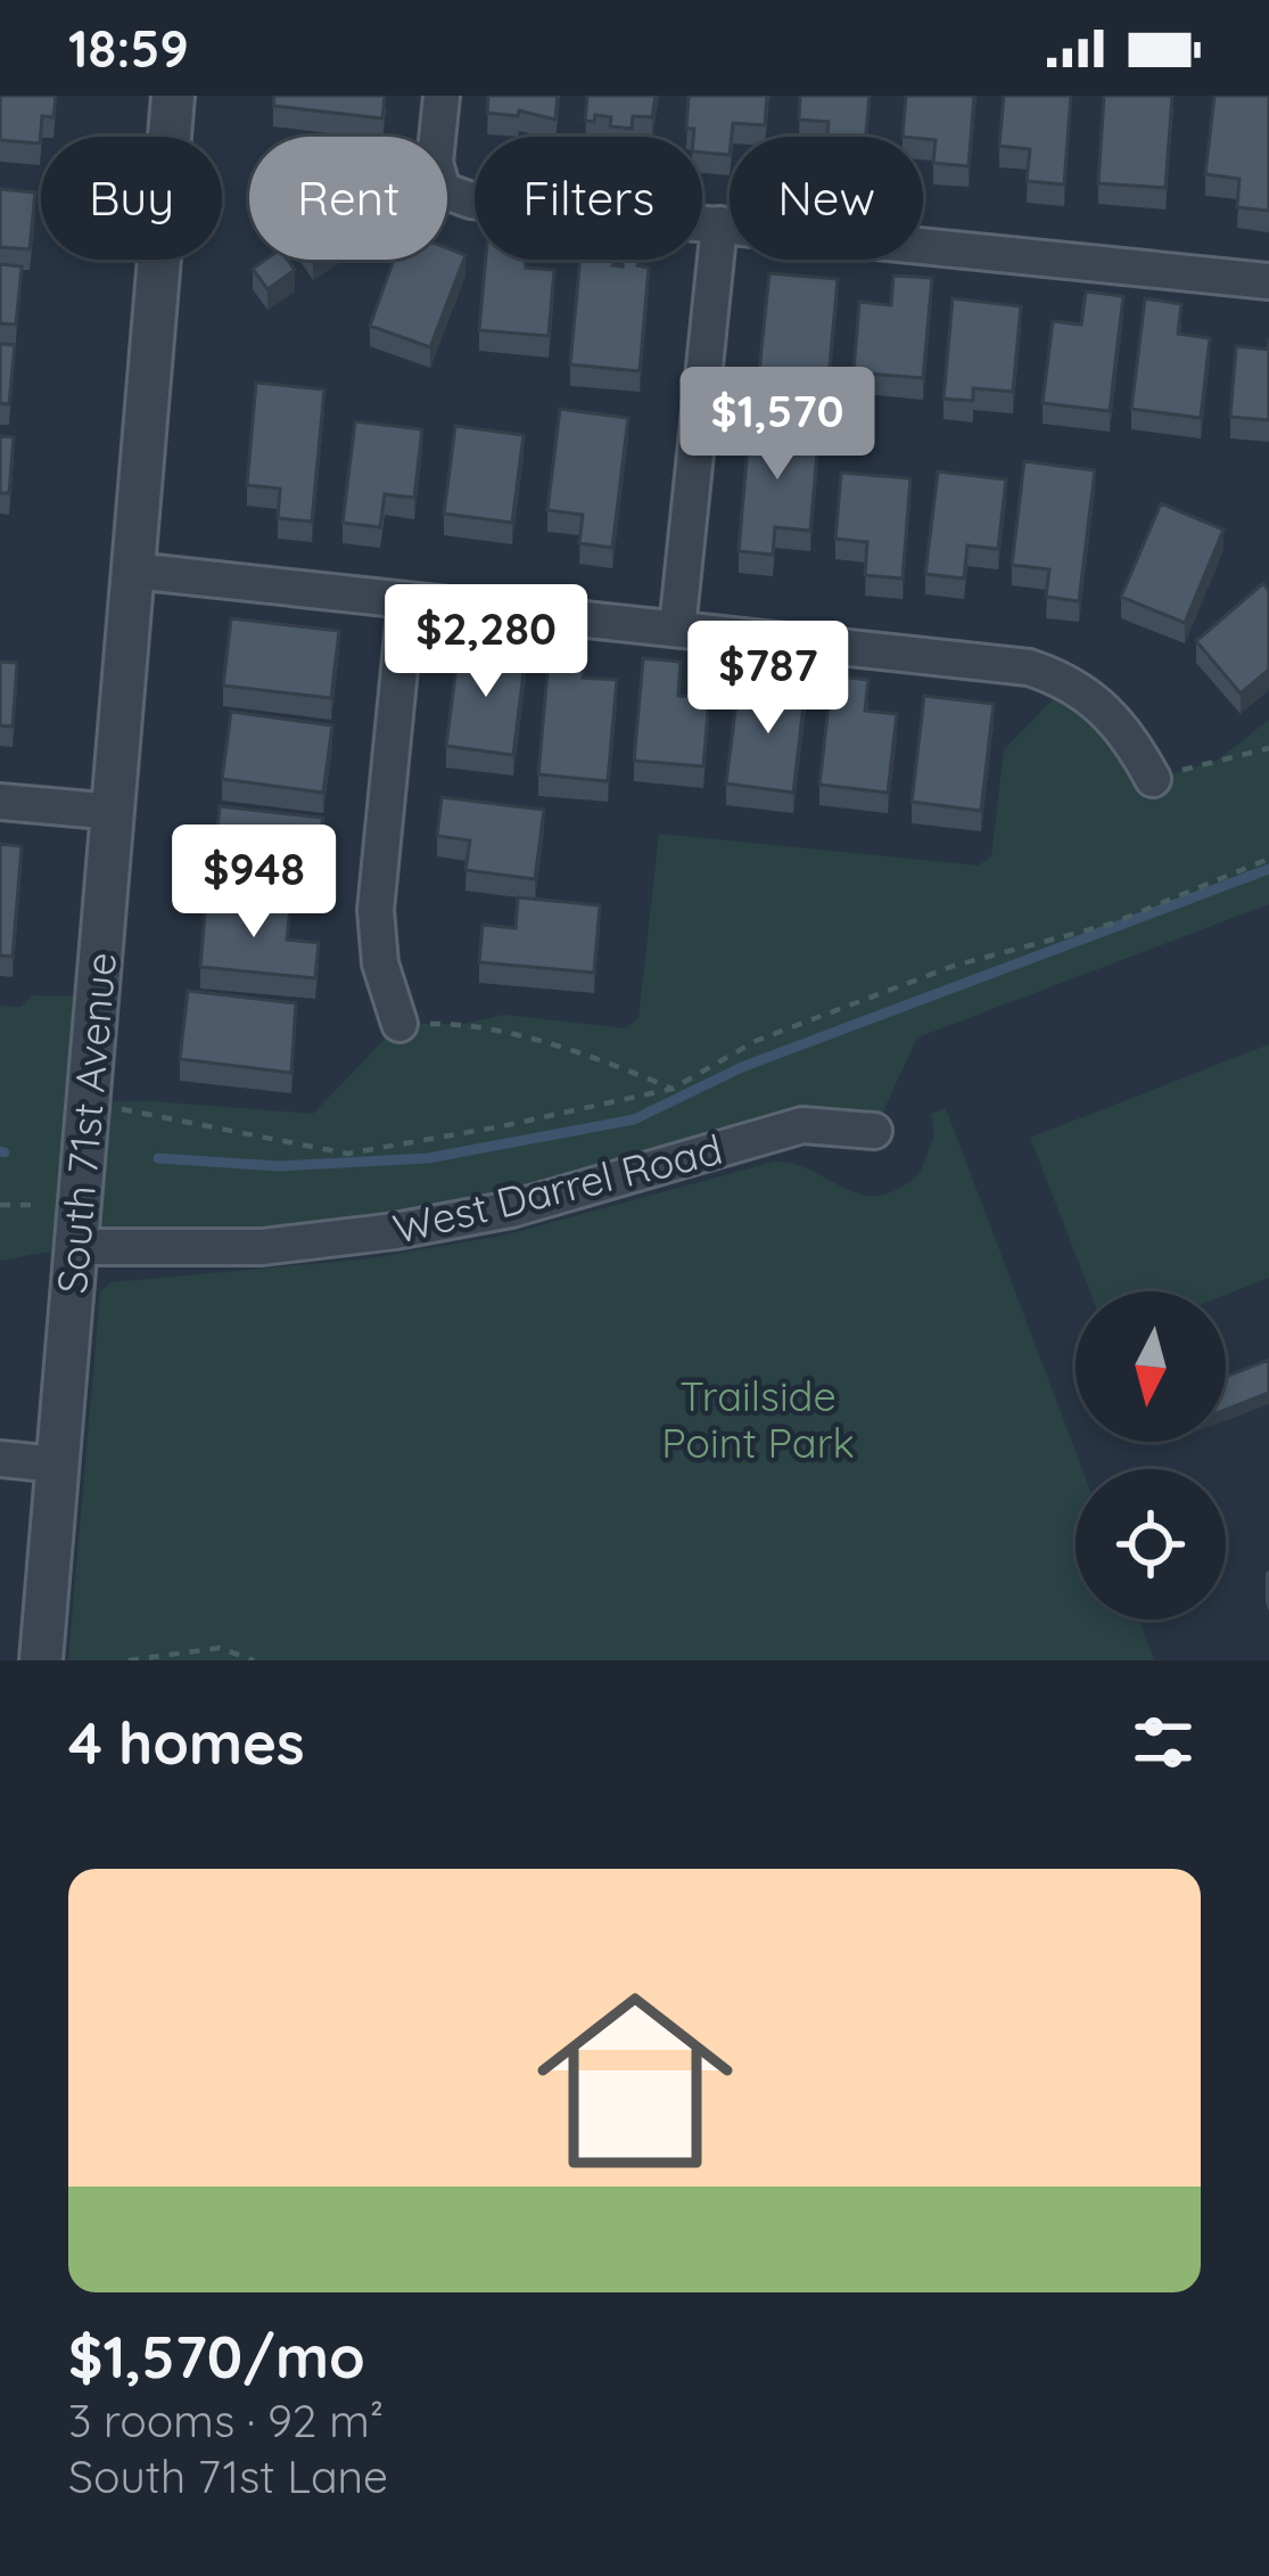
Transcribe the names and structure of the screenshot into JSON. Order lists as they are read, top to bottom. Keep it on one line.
{"streets":{"street":["South 71st Avenue","West Darrel Road"]},"crossings":[["South 71st Avenue","West Darrel Road"]],"parks":["Trailside Point Park"],"north":"bottom","page":{"status":"18:59","chip":["Buy","Rent","Filters","New"],"price":["$1,570","$2,280","$787","$948"],"heading":"4 homes","list":[{"name":"$1,570/mo","note":"3 rooms · 92 m² · South 71st Lane"}]}}
